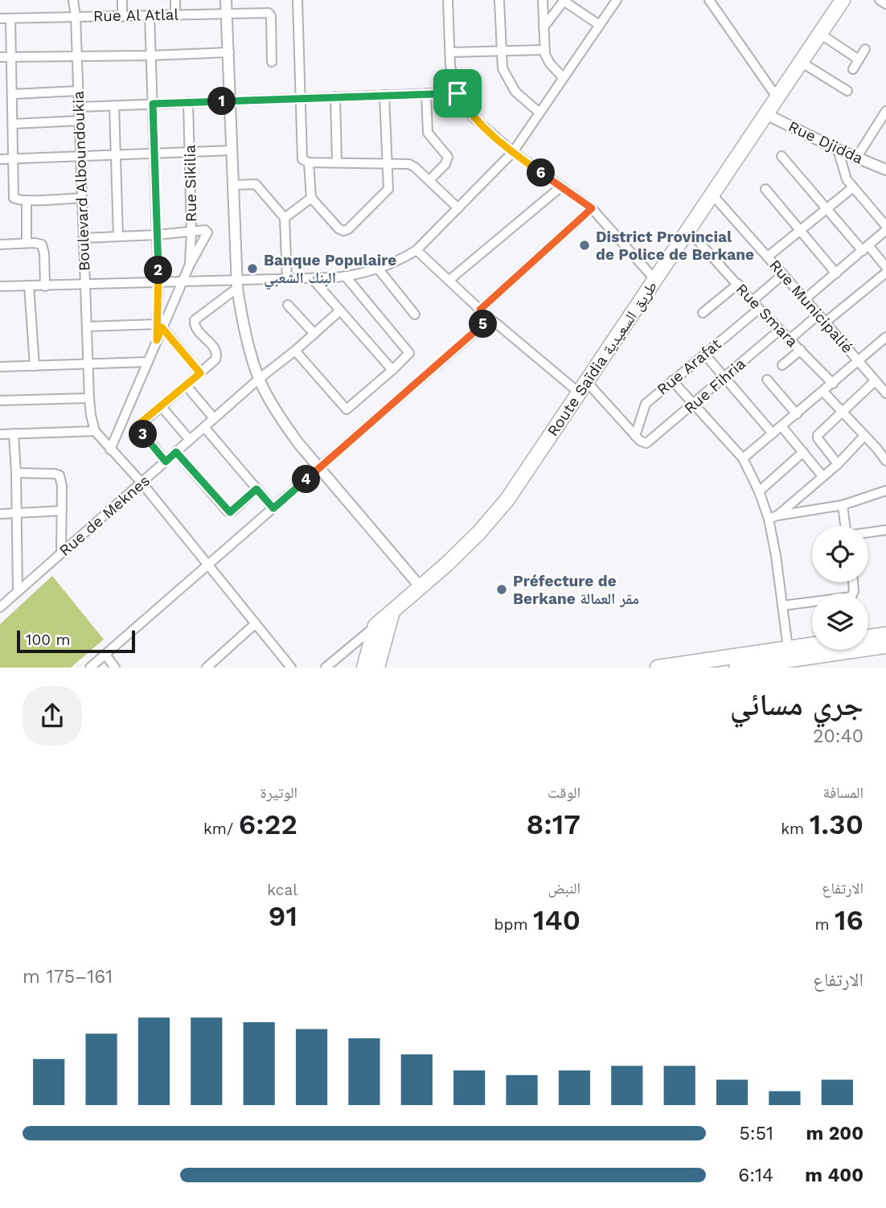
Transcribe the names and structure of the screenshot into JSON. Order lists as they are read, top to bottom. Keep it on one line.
{"streets":{"highway":["Route Saïdia طريق السعيدية"],"street":["Rue Al Atlal","Rue Djidda","Boulevard Alboundoukia","Rue Sikilia","Rue Municipalié","Rue Smara","Rue Arafat","Rue Fihria","Rue de Meknes"]},"crossings":[["Rue Al Atlal","Boulevard Alboundoukia"],["Rue Djidda","Route Saïdia طريق السعيدية"],["Rue Municipalié","Route Saïdia طريق السعيدية"],["Rue Municipalié","Rue Arafat"],["Rue Smara","Route Saïdia طريق السعيدية"],["Rue Smara","Rue Arafat"],["Rue Smara","Rue Fihria"],["Rue Arafat","Rue Fihria"]],"places":["District Provincial de Police de Berkane","Banque Populaire البنك الشعبي","Préfecture de Berkane مقر العمالة"],"scale_bar":"100 m","page":{"pins":["1","6","2","5","3","4"],"scale":"100 m","heading":["جري مسائي","20:40"],"stats":[["المسافة","1.30 km"],["الوقت","8:17"],["الوتيرة","6:22 /km"],["الارتفاع","16 m"],["النبض","140 bpm"],["kcal","91"]],"chart":["الارتفاع","161–175 m"],"list":[{"name":"200 m","note":"5:51"},{"name":"400 m","note":"6:14"}]}}
